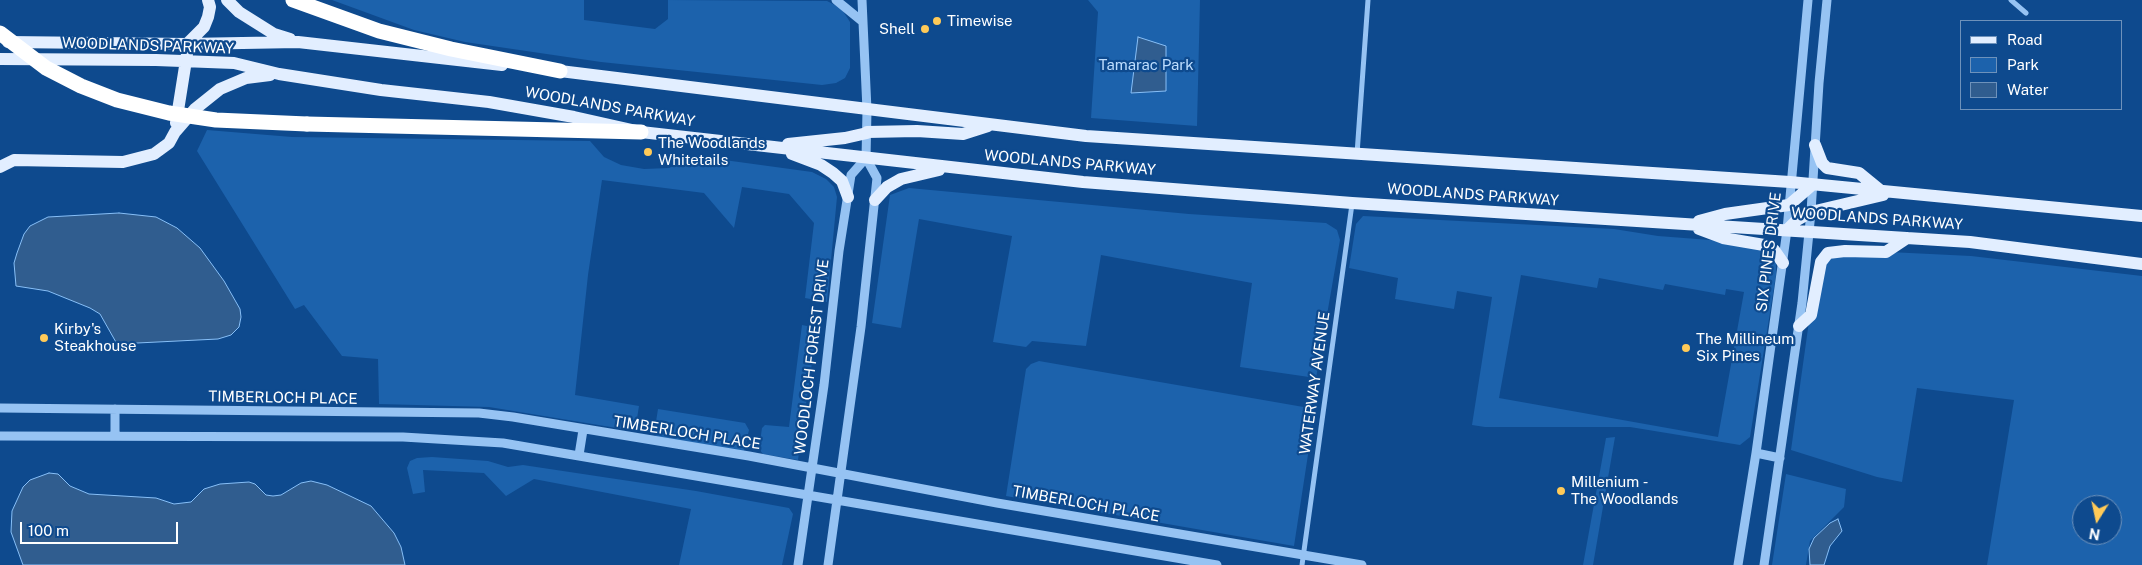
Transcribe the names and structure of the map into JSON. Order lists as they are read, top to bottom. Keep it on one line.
{"streets":{"main road":["WOODLANDS PARKWAY"],"street":["SIX PINES DRIVE","WOODLOCH FOREST DRIVE","WATERWAY AVENUE","TIMBERLOCH PLACE"]},"crossings":[["WOODLANDS PARKWAY","SIX PINES DRIVE"],["WOODLANDS PARKWAY","WOODLOCH FOREST DRIVE"],["WOODLANDS PARKWAY","WATERWAY AVENUE"],["WOODLOCH FOREST DRIVE","TIMBERLOCH PLACE"],["WATERWAY AVENUE","TIMBERLOCH PLACE"]],"parks":["Tamarac Park"],"places":["Timewise","Shell","The Woodlands Whitetails","Kirby's Steakhouse","The Millineum Six Pines","Millenium - The Woodlands"],"legend":["Road","Park","Water"],"scale_bar":"100 m","north":"bottom"}
